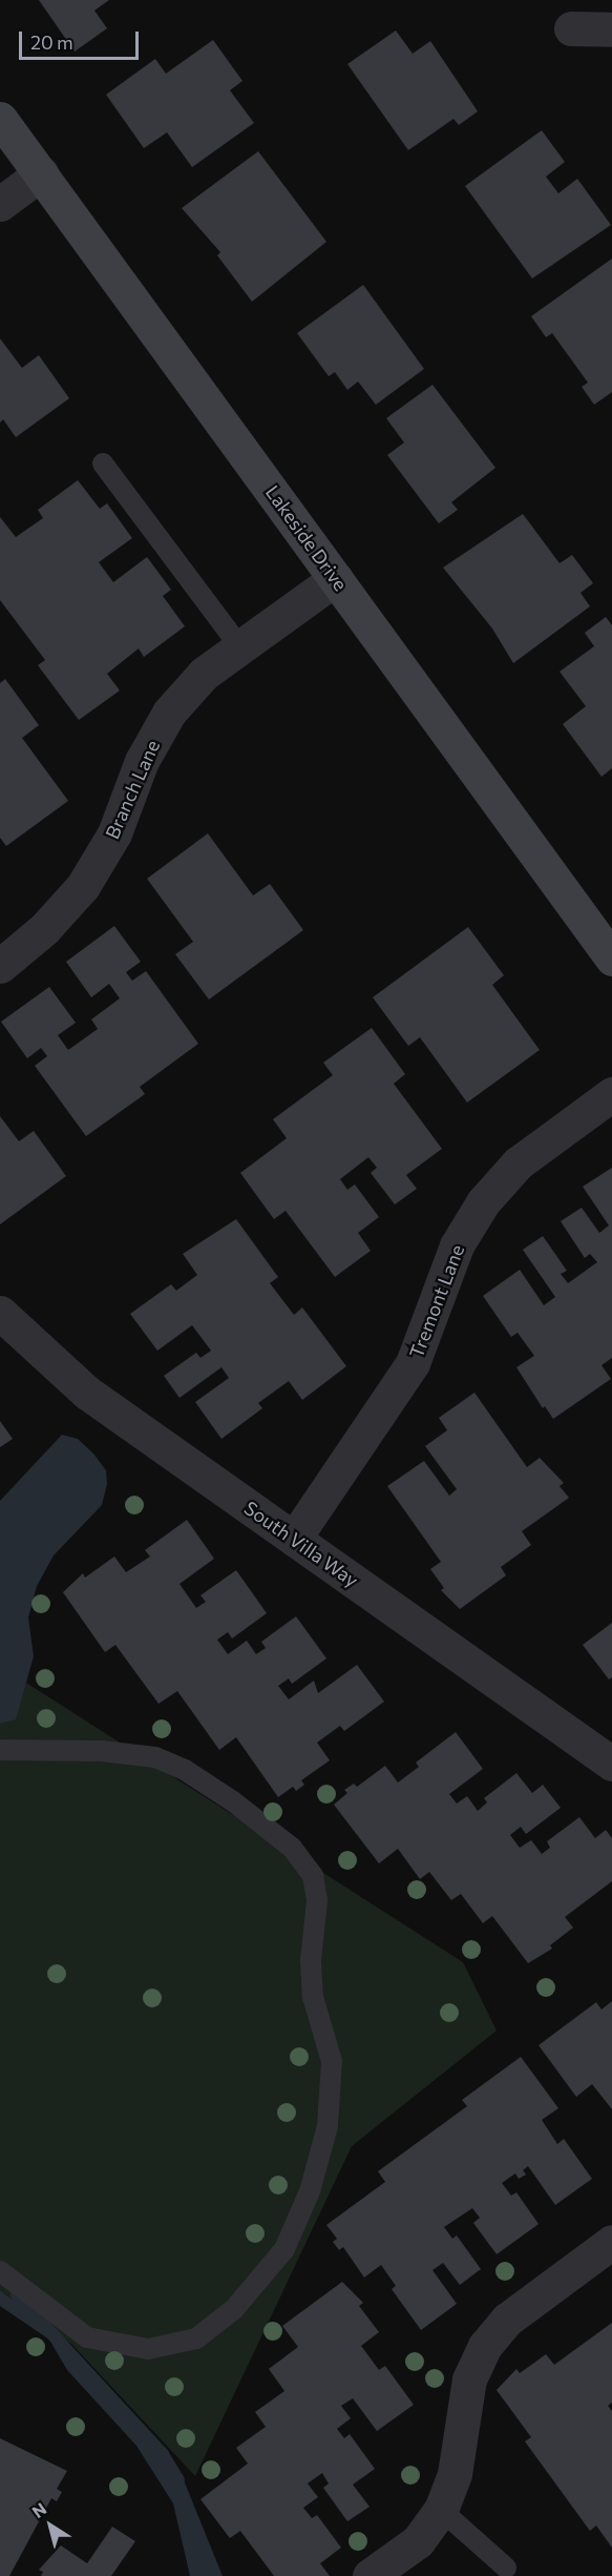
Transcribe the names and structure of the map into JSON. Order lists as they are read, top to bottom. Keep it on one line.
{"streets":{"main road":["Lakeside Drive"],"street":["Branch Lane","Tremont Lane","South Villa Way"]},"crossings":[["Lakeside Drive","Branch Lane"],["Tremont Lane","South Villa Way"]],"scale_bar":"20 m","north":"top left"}
